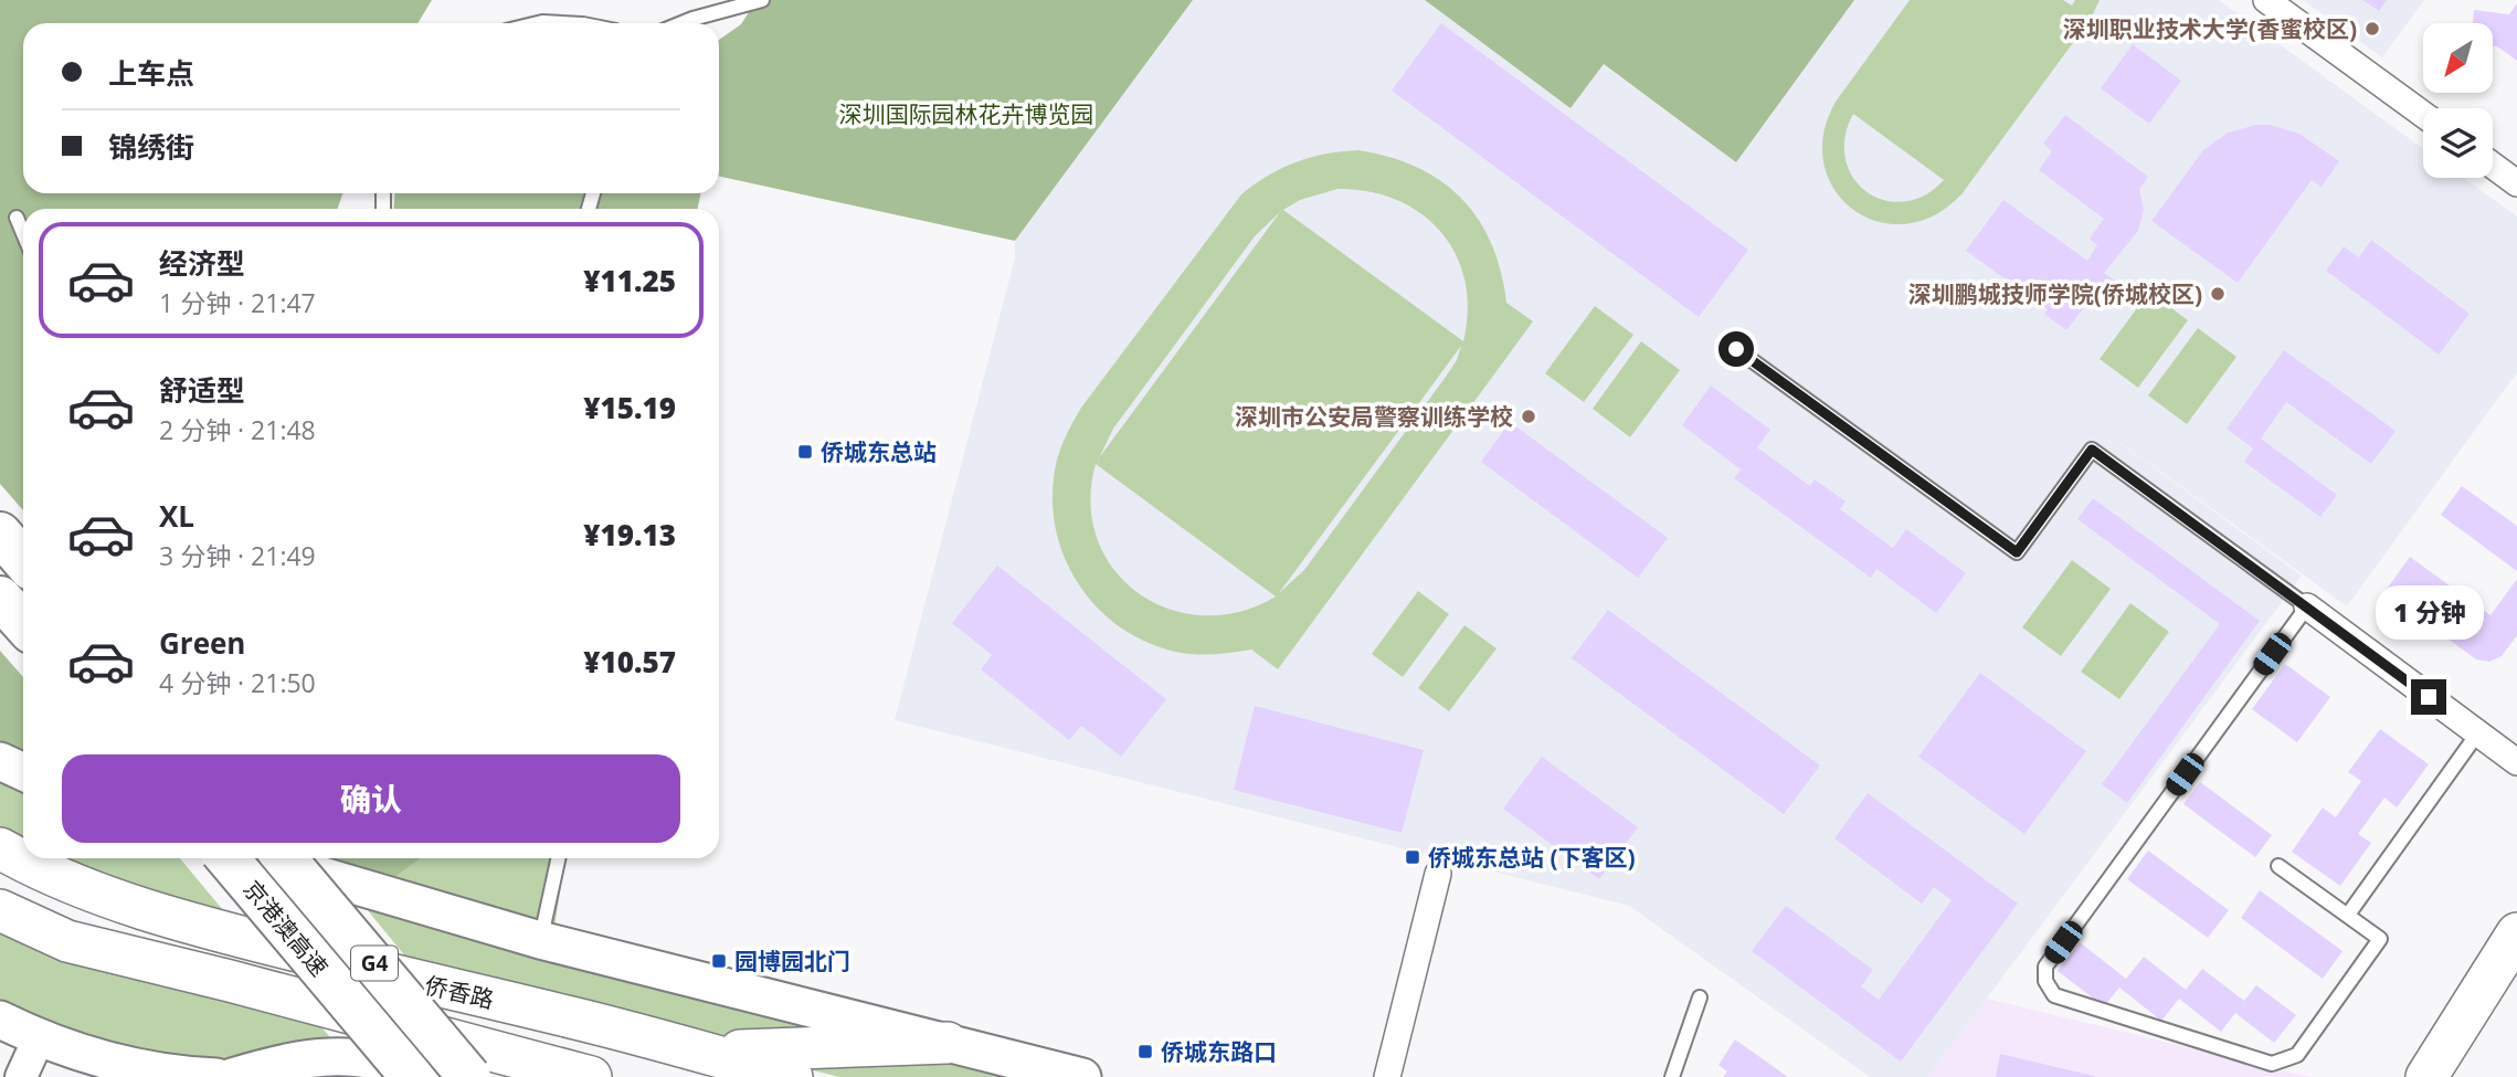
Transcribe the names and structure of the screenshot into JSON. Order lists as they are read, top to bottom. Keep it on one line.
{"streets":{"highway":["京港澳高速","G4"],"main road":["侨香路"]},"parks":["深圳国际园林花卉博览园"],"places":{"other":["深圳职业技术大学(香蜜校区)","深圳鹏城技师学院(侨城校区)","深圳市公安局警察训练学校"],"transit":["侨城东总站","侨城东总站 (下客区)","园博园北门","侨城东路口"]},"north":"bottom left","page":{"banner":["上车点","锦绣街"],"list":[{"name":"经济型","note":"1 分钟 · 21:47","value":"¥11.25"},{"name":"舒适型","note":"2 分钟 · 21:48","value":"¥15.19"},{"name":"XL","note":"3 分钟 · 21:49","value":"¥19.13"},{"name":"Green","note":"4 分钟 · 21:50","value":"¥10.57"}],"bubble":"1 分钟","buttons":"确认"}}
